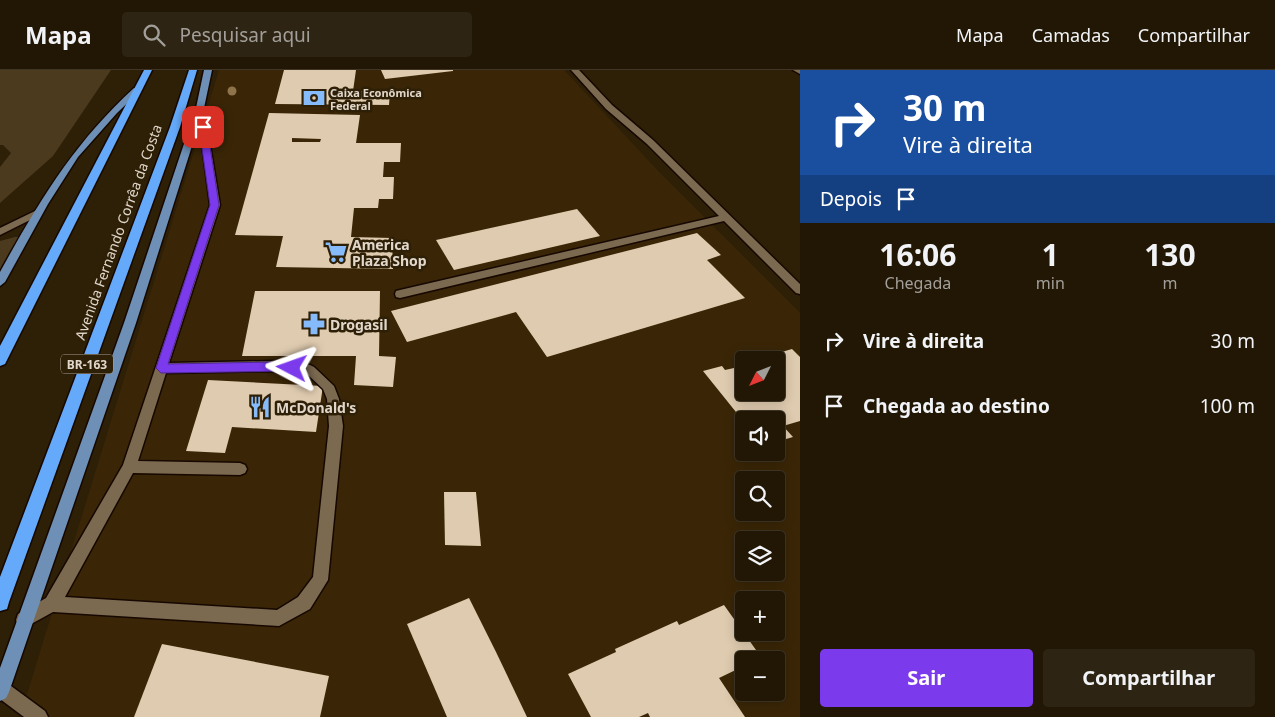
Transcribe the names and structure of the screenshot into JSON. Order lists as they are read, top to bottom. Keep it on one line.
{"streets":{"highway":["Avenida Fernando Corrêa da Costa","BR-163"]},"places":{"bank":["Caixa Econômica Federal"],"supermarket":["America Plaza Shop"],"pharmacy":["Drogasil"],"restaurant":["McDonald's"]},"north":"bottom left","page":{"header":"Mapa","search":"Pesquisar aqui","nav":["Mapa","Camadas","Compartilhar"],"turn":["30 m","Vire à direita"],"then":"Depois","eta":["16:06","Chegada","1","min","130","m"],"list":[{"name":"Vire à direita","value":"30 m"},{"name":"Chegada ao destino","value":"100 m"}],"map_buttons":["+","−"],"buttons":["Sair","Compartilhar"]}}
